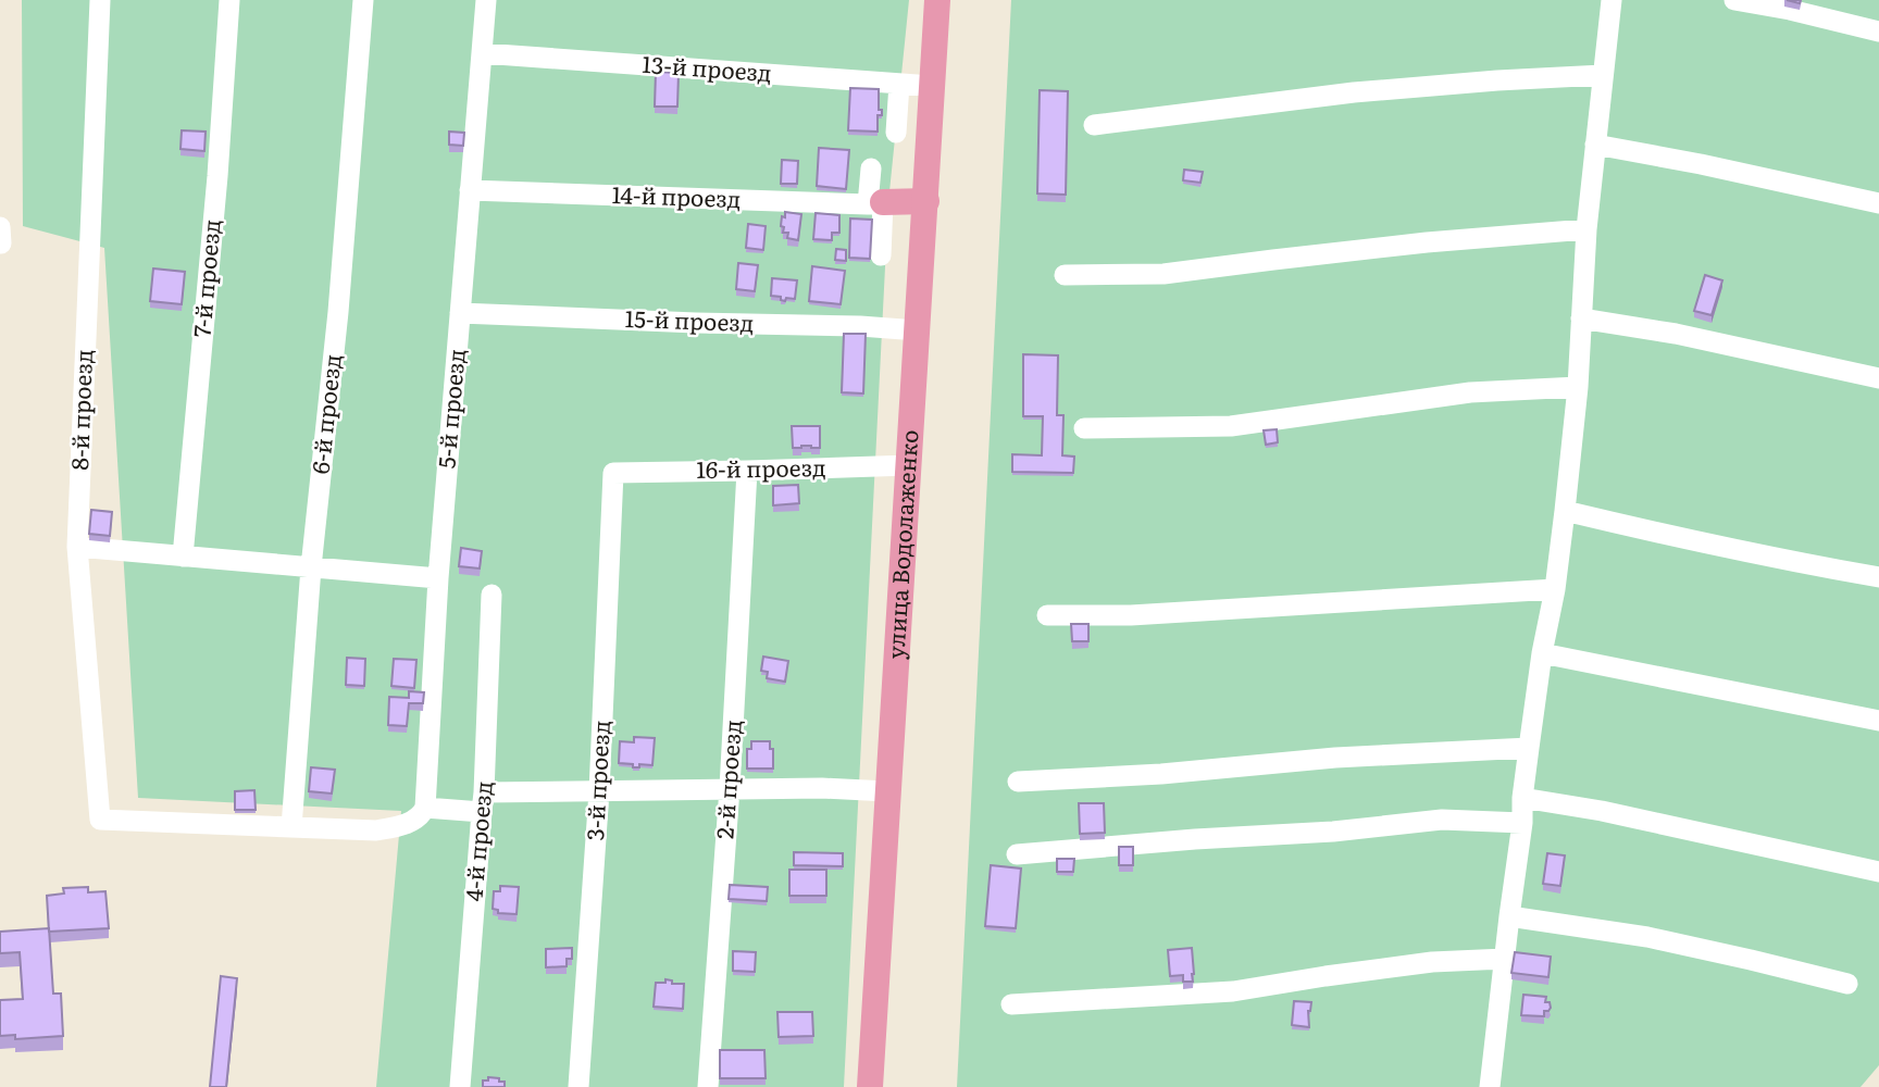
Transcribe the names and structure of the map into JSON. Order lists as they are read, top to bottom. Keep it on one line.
{"streets":{"main road":["улица Водолаженко"],"street":["13-й проезд","14-й проезд","7-й проезд","15-й проезд","5-й проезд","8-й проезд","6-й проезд","16-й проезд","2-й проезд","3-й проезд","4-й проезд"]},"crossings":[["13-й проезд","5-й проезд"],["13-й проезд","улица Водолаженко"],["14-й проезд","5-й проезд"],["15-й проезд","5-й проезд"],["15-й проезд","улица Водолаженко"],["8-й проезд","6-й проезд"],["16-й проезд","улица Водолаженко"],["16-й проезд","2-й проезд"],["16-й проезд","3-й проезд"]]}
